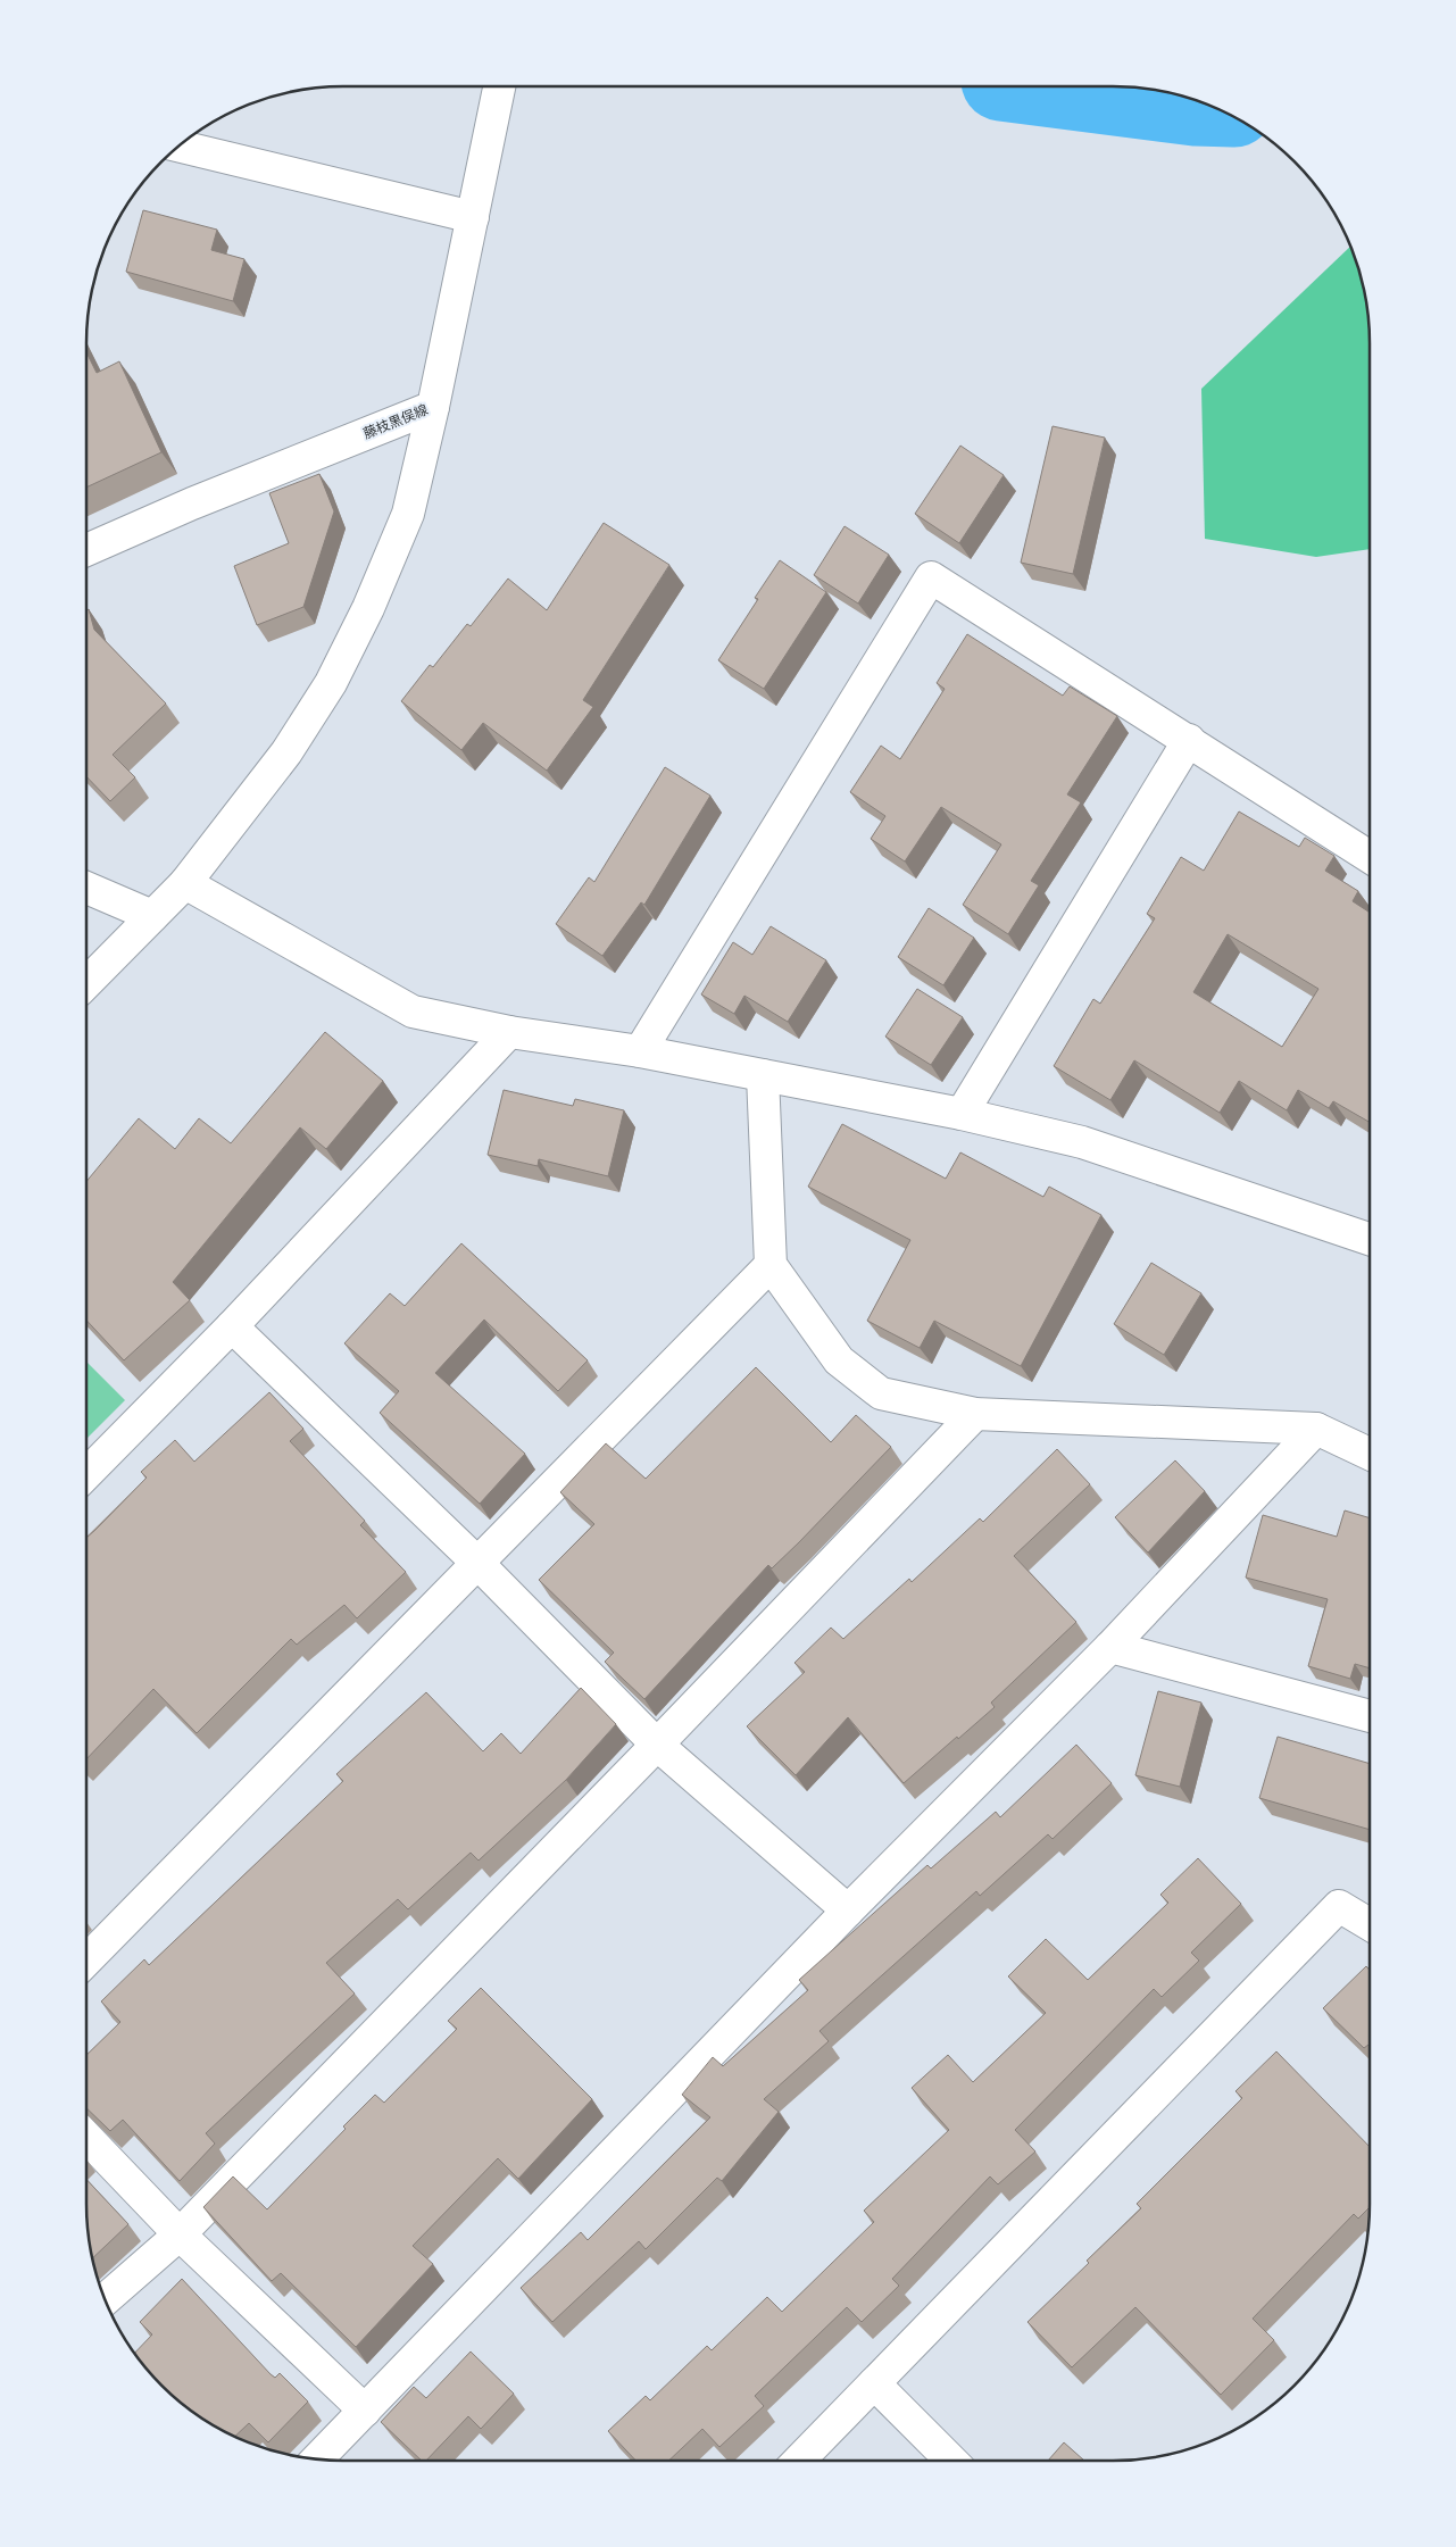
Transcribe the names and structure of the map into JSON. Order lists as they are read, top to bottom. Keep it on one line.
{"streets":{"street":["藤枝黒俣線"]}}
